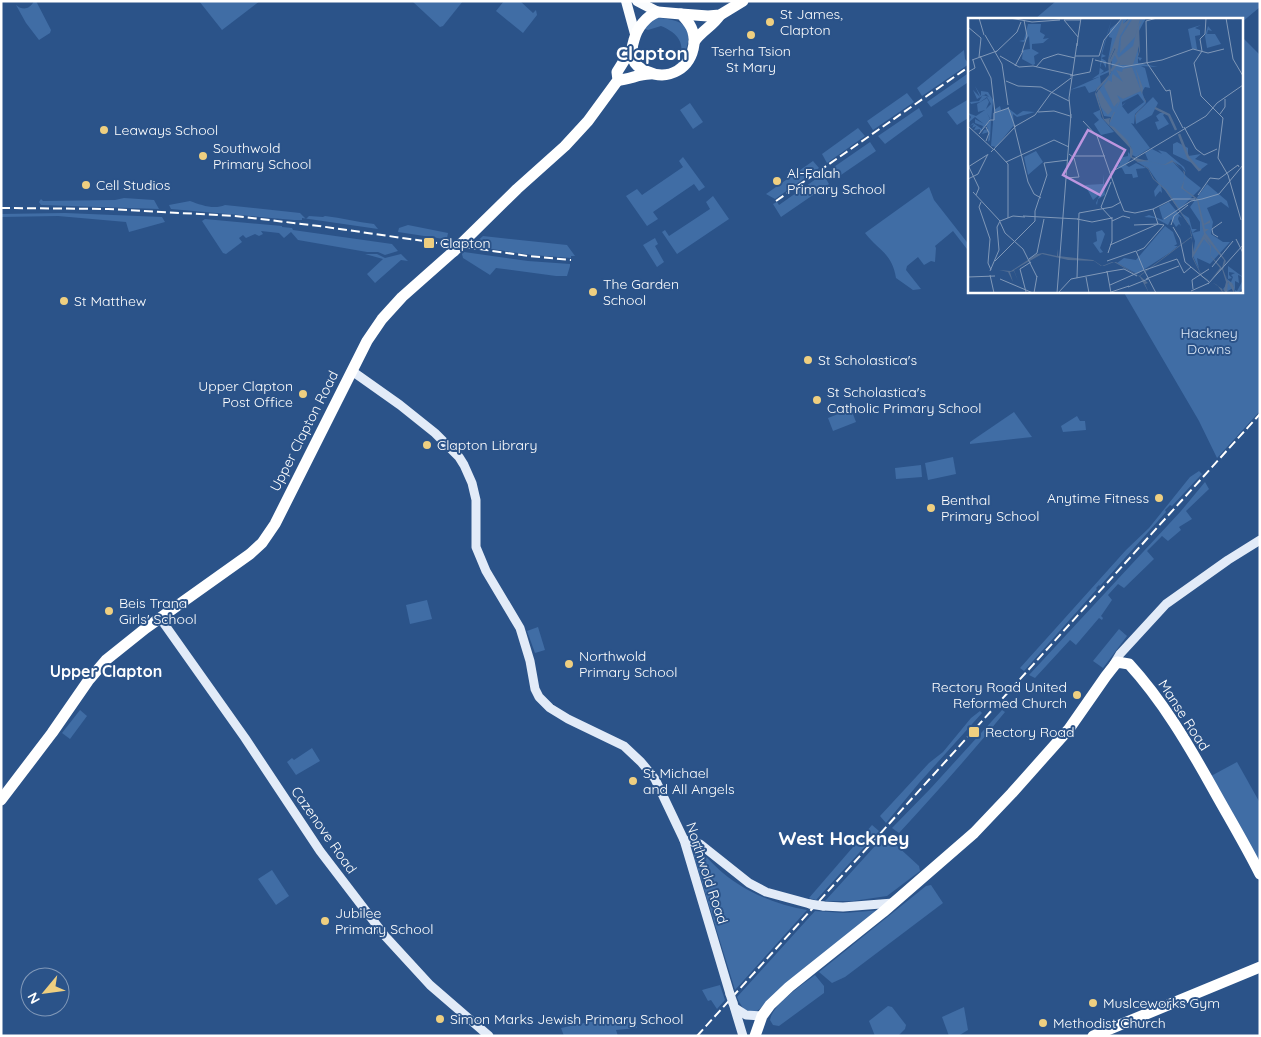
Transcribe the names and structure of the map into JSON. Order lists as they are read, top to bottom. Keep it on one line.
{"streets":{"highway":["Upper Clapton Road","Manse Road"],"street":["Cazenove Road","Northwold Road"]},"crossings":[["Upper Clapton Road","Cazenove Road"],["Upper Clapton Road","Northwold Road"]],"districts":["Clapton","Upper Clapton","West Hackney"],"parks":["Hackney Downs"],"places":{"other":["St James, Clapton","Tserha Tsion St Mary","Leaways School","Southwold Primary School","Al-Falah Primary School","Cell Studios","The Garden School","St Matthew","St Scholastica's","Upper Clapton Post Office","St Scholastica's Catholic Primary School","Clapton Library","Anytime Fitness","Benthal Primary School","Beis Trana Girls' School","Northwold Primary School","Rectory Road United Reformed Church","St Michael and All Angels","Jubilee Primary School","Muslceworks Gym","Simon Marks Jewish Primary School","Methodist Church"],"transit":["Clapton","Rectory Road"]},"north":"bottom left"}
